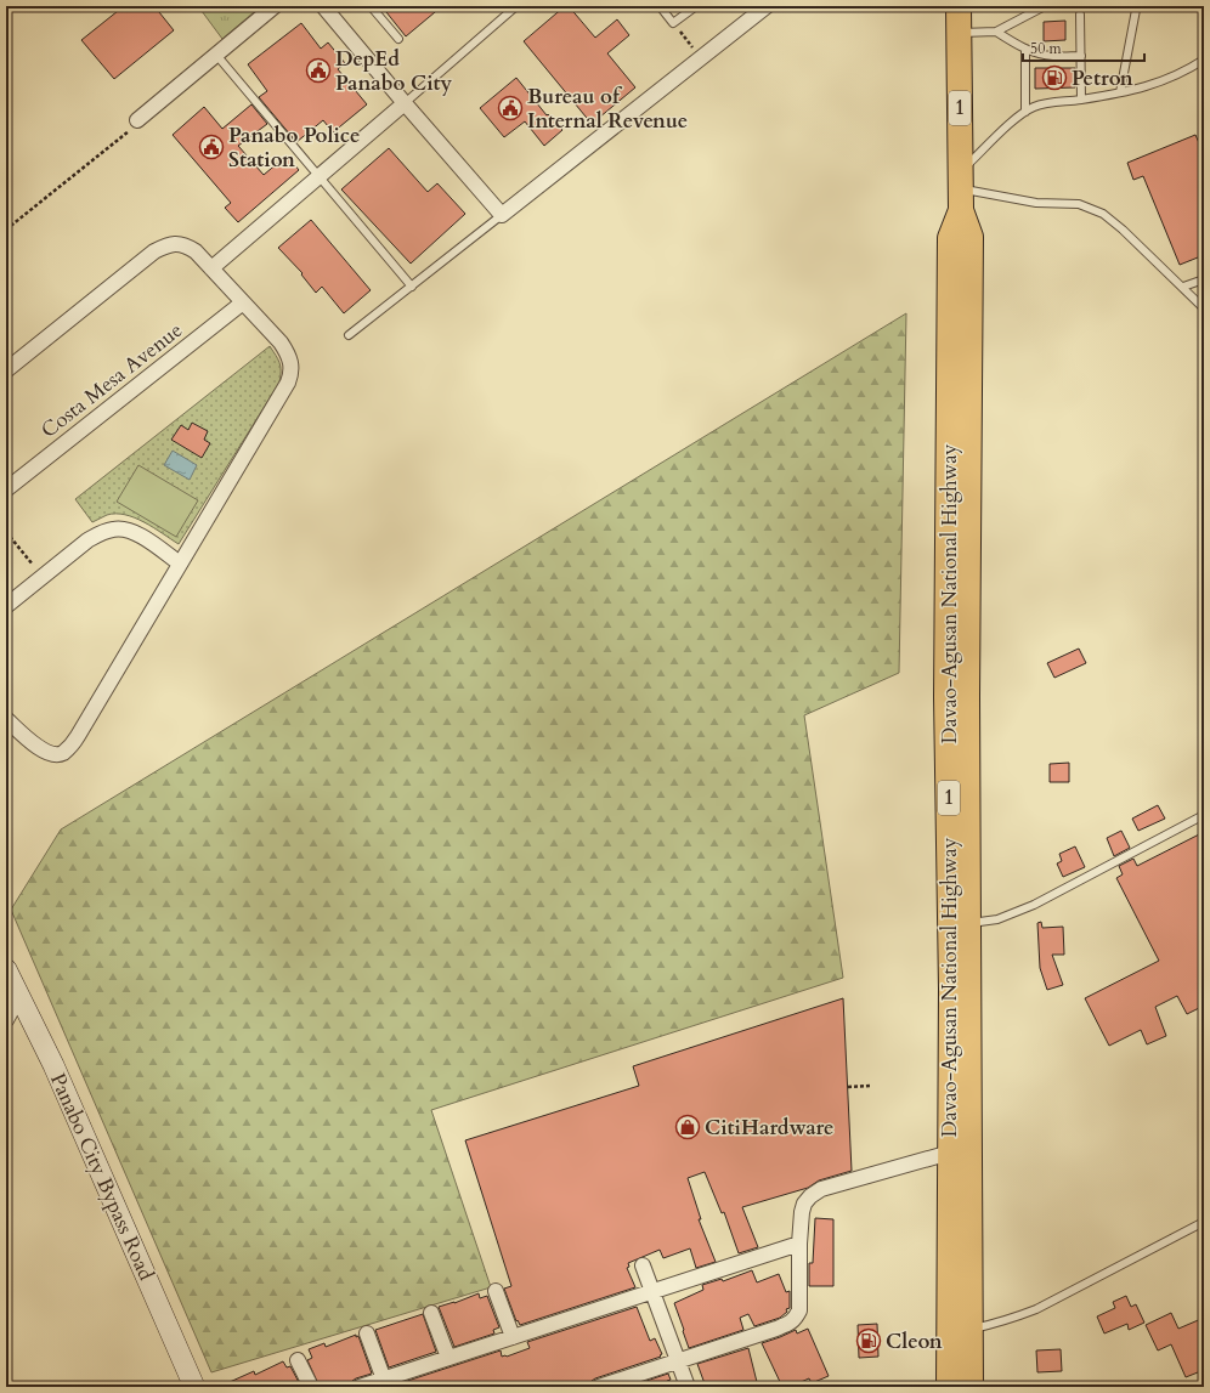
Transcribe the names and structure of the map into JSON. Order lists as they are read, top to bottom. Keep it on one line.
{"streets":{"highway":["1","Davao-Agusan National Highway"],"main road":["Panabo City Bypass Road"],"street":["Costa Mesa Avenue"]},"places":{"public building":["DepEd Panabo City","Bureau of Internal Revenue","Panabo Police Station"],"fuel station":["Petron","Cleon"],"shop":["CitiHardware"]},"scale_bar":"50 m"}
